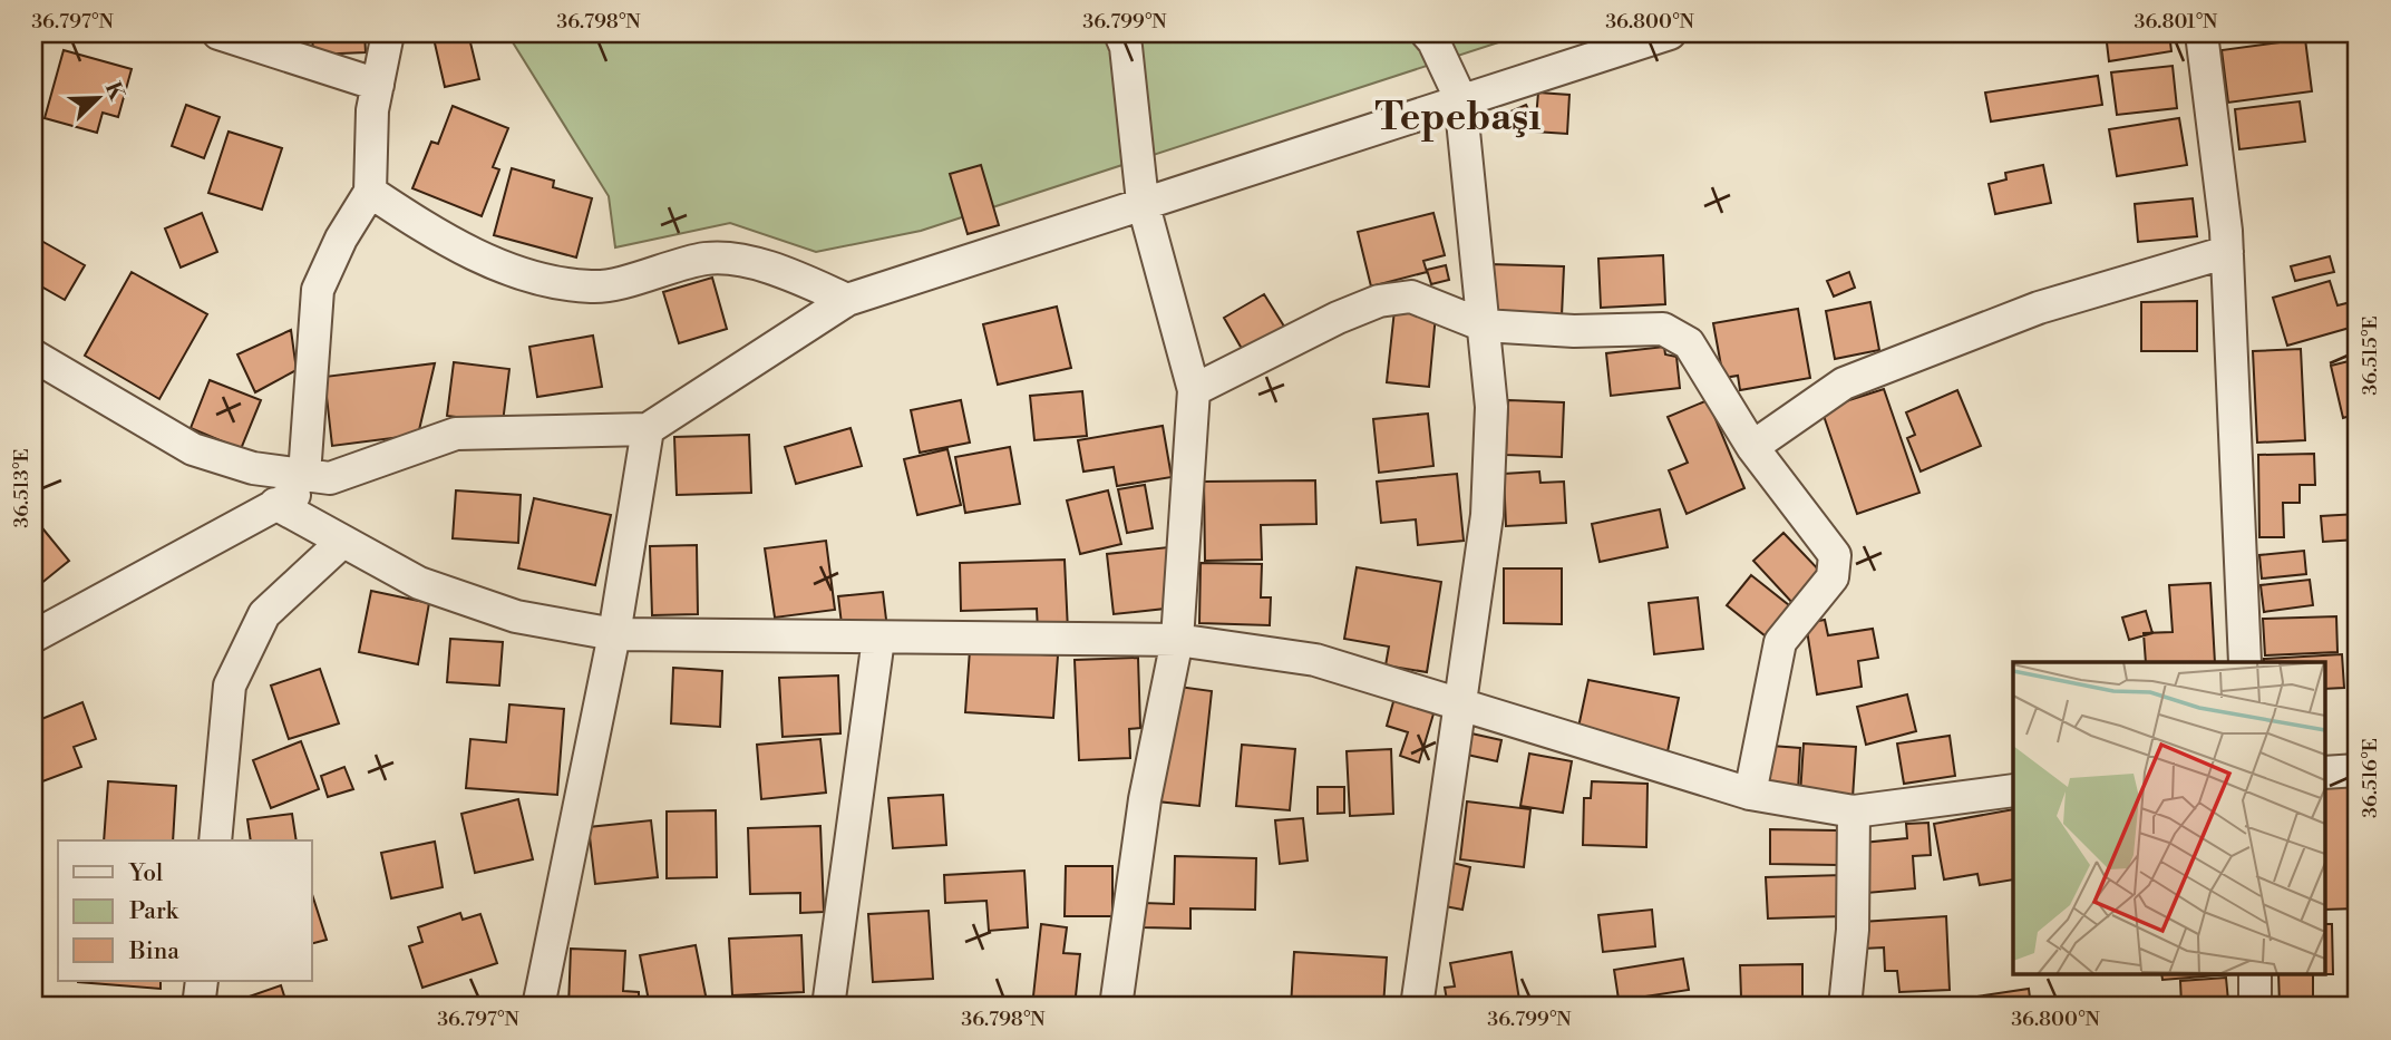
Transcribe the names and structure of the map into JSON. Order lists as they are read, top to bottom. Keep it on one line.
{"districts":["Tepebaşı"],"legend":["Yol","Park","Bina"],"north":"top right","coordinates":["36.797°N","36.798°N","36.799°N","36.800°N","36.801°N","36.515°E","36.513°E","36.516°E"]}
